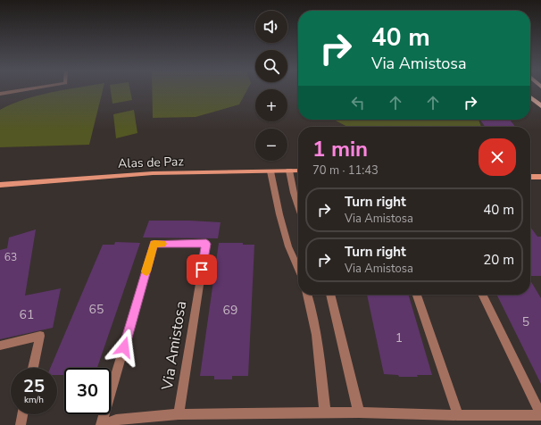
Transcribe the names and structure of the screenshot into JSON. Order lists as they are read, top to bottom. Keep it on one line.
{"streets":{"main road":["Alas de Paz"],"street":["Via Amistosa"]},"house_numbers":["63","65","69","61","5","1"],"page":{"map_buttons":["+","−"],"turn":["40 m","Via Amistosa"],"heading":["1 min","70 m · 11:43"],"list":[{"name":"Turn right","note":"Via Amistosa","value":"40 m"},{"name":"Turn right","note":"Via Amistosa","value":"20 m"}],"speed":"25 km/h","limit":"30"}}
